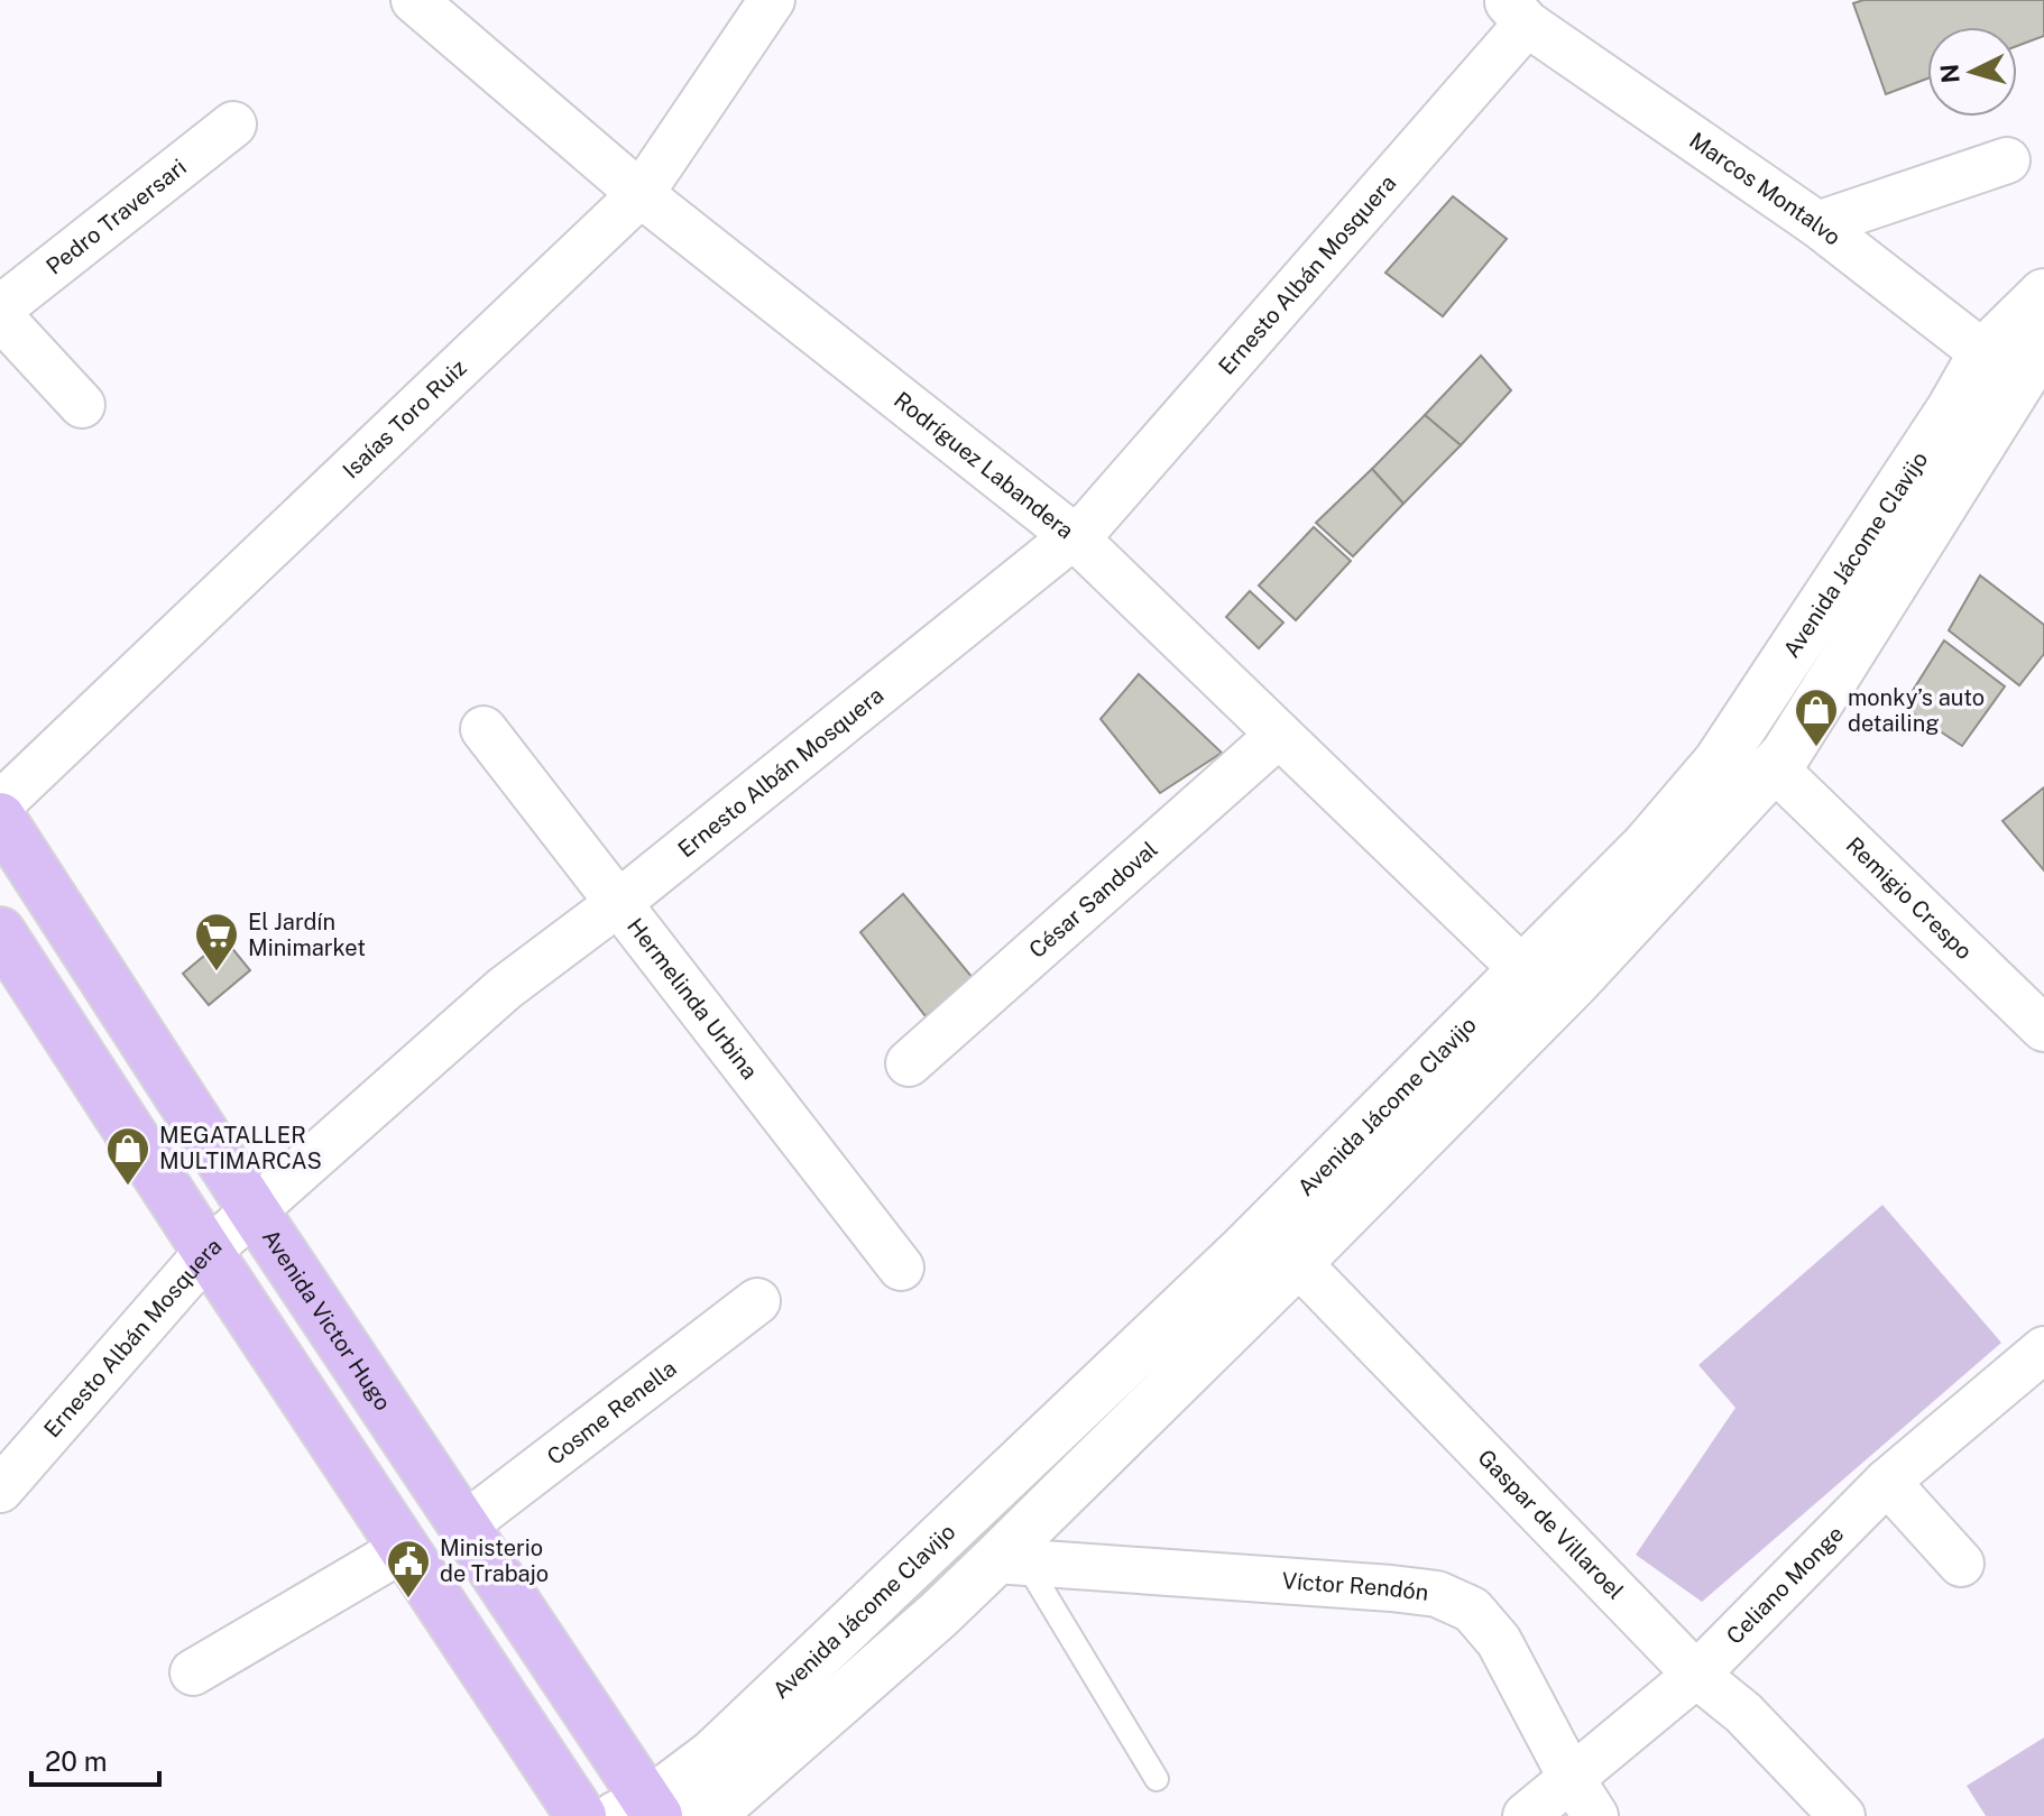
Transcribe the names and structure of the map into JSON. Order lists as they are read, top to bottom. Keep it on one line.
{"streets":{"main road":["Avenida Victor Hugo"],"street":["Marcos Montalvo","Pedro Traversari","Ernesto Albán Mosquera","Isaías Toro Ruiz","Rodríguez Labandera","Avenida Jácome Clavijo","Remigio Crespo","César Sandoval","Hermelinda Urbina","Cosme Renella","Gaspar de Villaroel","Celiano Monge","Víctor Rendón"]},"crossings":[["Marcos Montalvo","Ernesto Albán Mosquera"],["Marcos Montalvo","Avenida Jácome Clavijo"],["Ernesto Albán Mosquera","Rodríguez Labandera"],["Ernesto Albán Mosquera","Hermelinda Urbina"],["Ernesto Albán Mosquera","Avenida Victor Hugo"],["Isaías Toro Ruiz","Rodríguez Labandera"],["Rodríguez Labandera","Avenida Jácome Clavijo"],["Rodríguez Labandera","César Sandoval"],["Avenida Jácome Clavijo","Remigio Crespo"],["Avenida Jácome Clavijo","Avenida Victor Hugo"],["Avenida Jácome Clavijo","Gaspar de Villaroel"],["Avenida Jácome Clavijo","Víctor Rendón"],["Avenida Victor Hugo","Cosme Renella"],["Gaspar de Villaroel","Celiano Monge"],["Celiano Monge","Víctor Rendón"]],"places":{"shop":["monky’s auto detailing","MEGATALLER MULTIMARCAS"],"supermarket":["El Jardín Minimarket"],"public building":["Ministerio de Trabajo"]},"scale_bar":"20 m","north":"left"}
